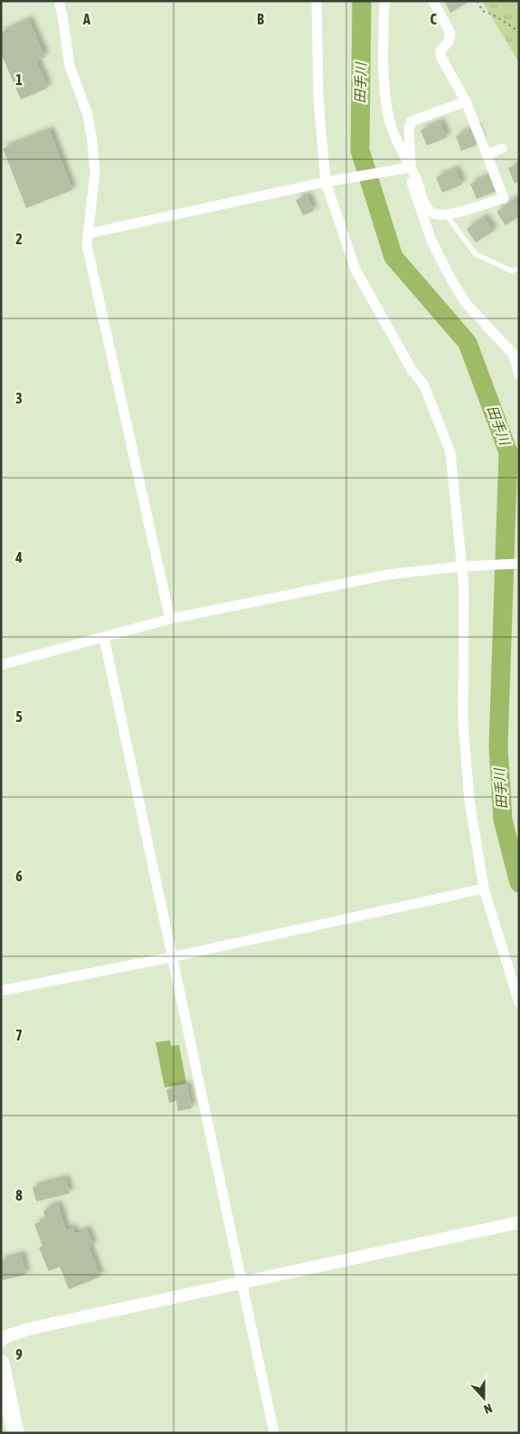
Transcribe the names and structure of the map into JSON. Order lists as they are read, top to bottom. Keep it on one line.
{"water":["田手川"],"north":"bottom","grid":{"columns":["A","B","C"],"rows":["1","2","3","4","5","6","7","8","9"]}}
